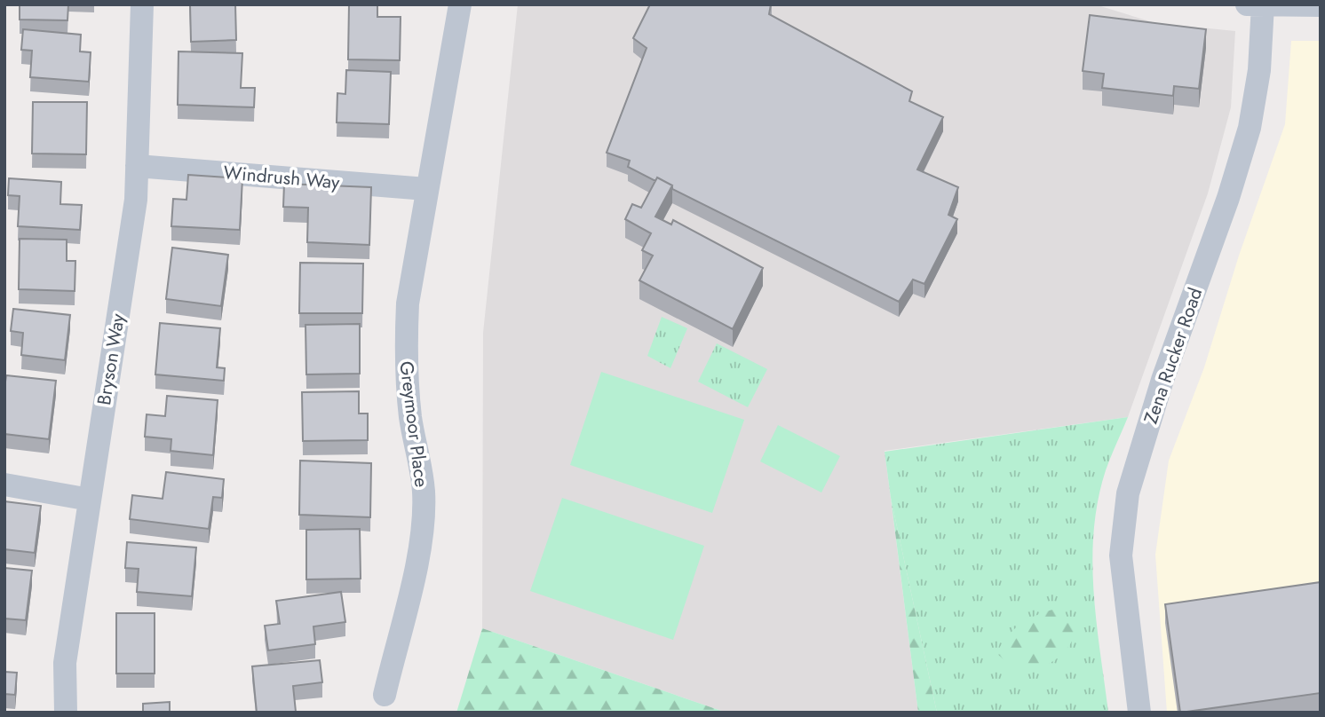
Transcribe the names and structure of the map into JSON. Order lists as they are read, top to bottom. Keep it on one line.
{"streets":{"street":["Windrush Way","Zena Rucker Road","Bryson Way","Greymoor Place"]},"crossings":[["Windrush Way","Bryson Way"],["Windrush Way","Greymoor Place"]]}
